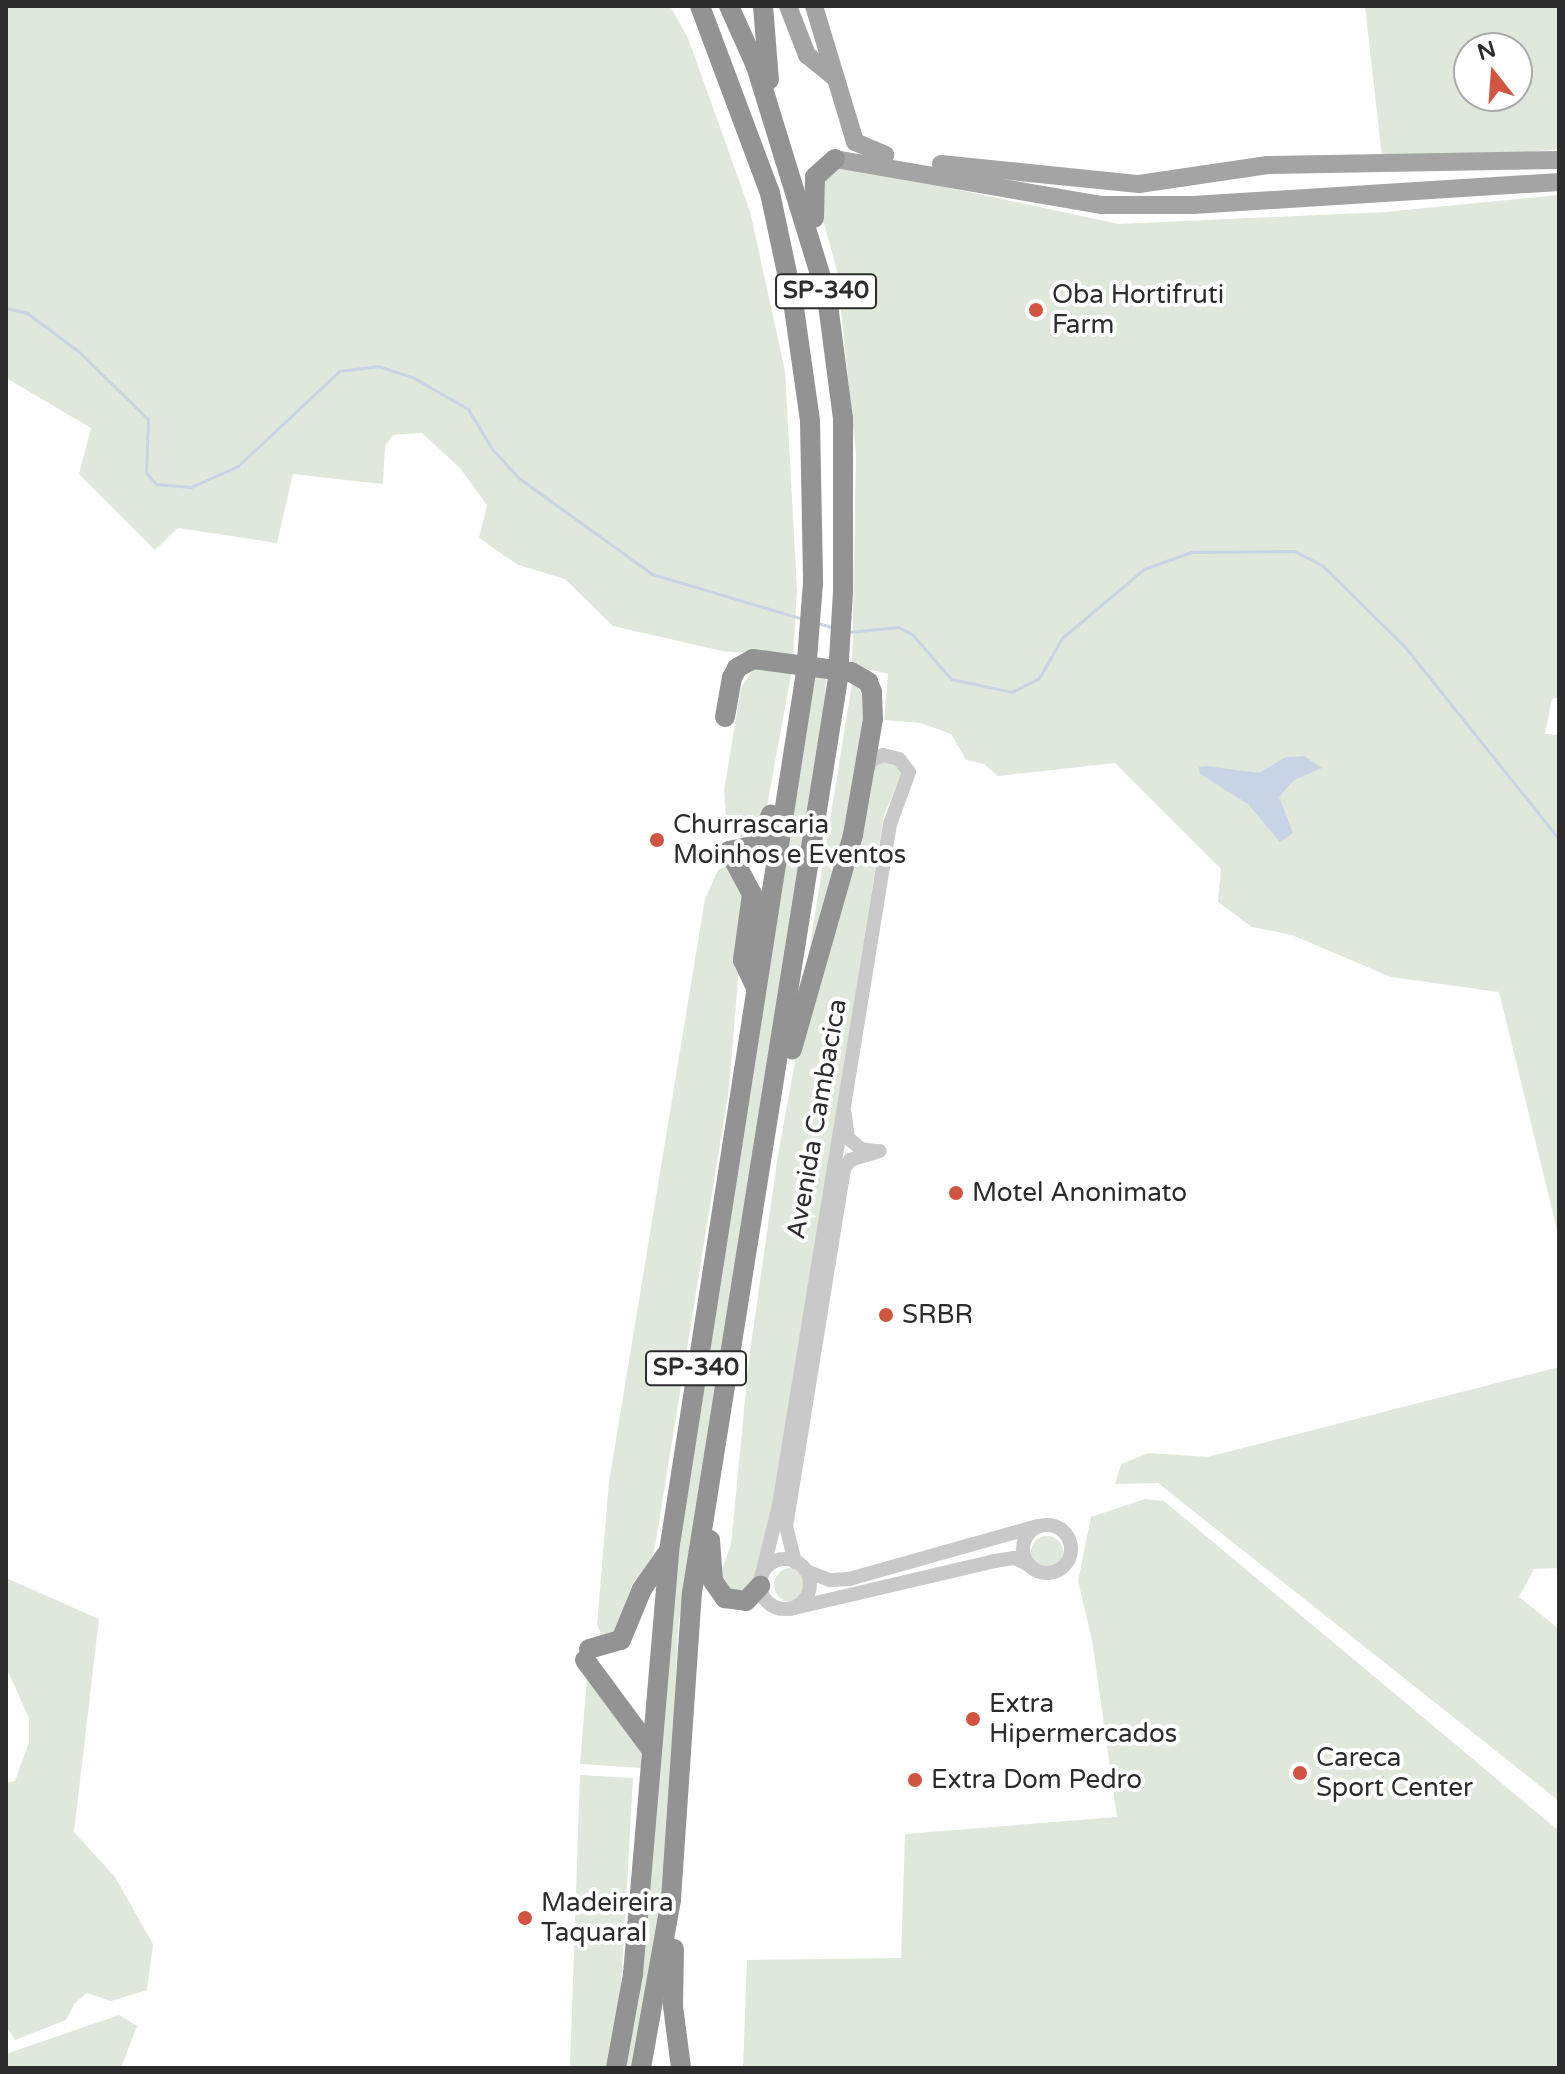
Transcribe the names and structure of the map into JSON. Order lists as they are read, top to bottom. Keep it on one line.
{"streets":{"highway":["SP-340"],"street":["Avenida Cambacica"]},"places":["Oba Hortifruti Farm","Churrascaria Moinhos e Eventos","Motel Anonimato","SRBR","Extra Hipermercados","Careca Sport Center","Extra Dom Pedro","Madeireira Taquaral"],"north":"top"}
